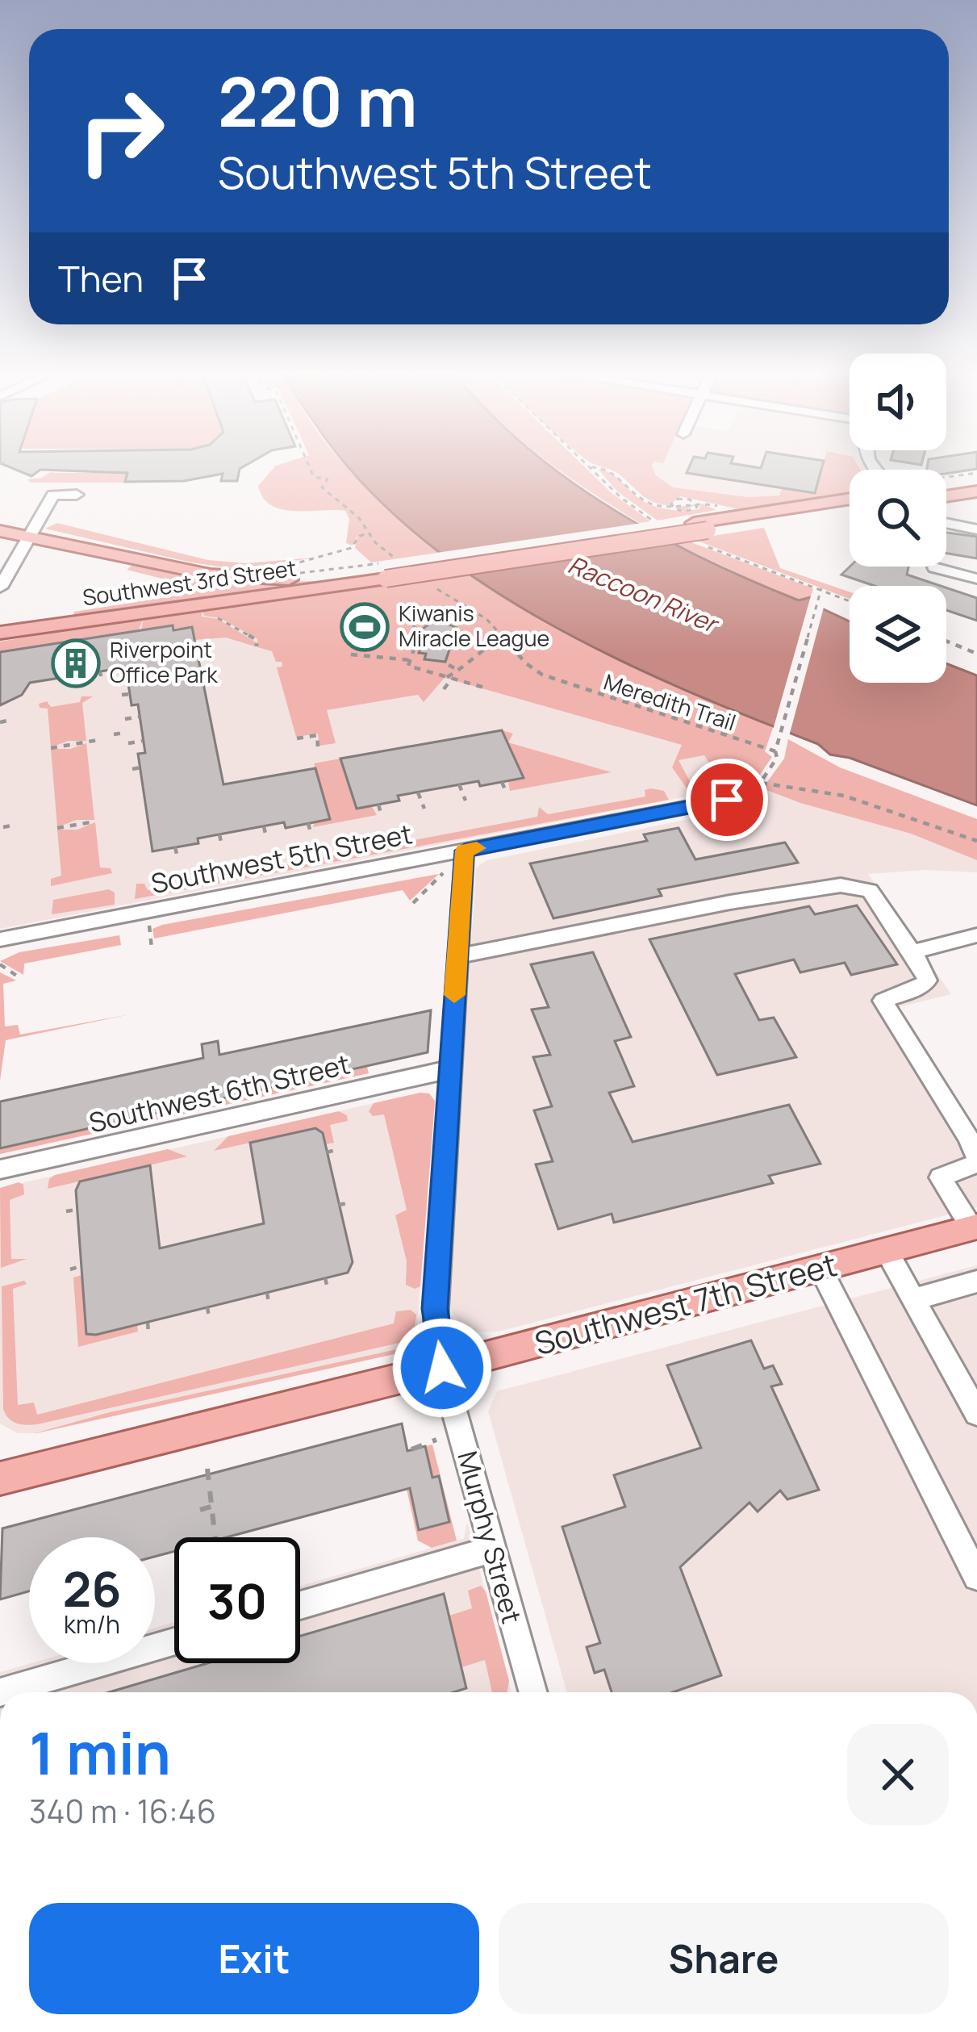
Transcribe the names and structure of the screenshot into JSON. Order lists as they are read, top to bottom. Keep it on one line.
{"streets":{"main road":["Southwest 3rd Street","Southwest 7th Street"],"street":["Southwest 5th Street","Southwest 6th Street","Murphy Street"],"path":["Meredith Trail"]},"crossings":[["Southwest 5th Street","Murphy Street"],["Southwest 6th Street","Murphy Street"],["Southwest 7th Street","Murphy Street"]],"water":["Raccoon River"],"places":{"sports":["Kiwanis Miracle League"],"building":["Riverpoint Office Park"]},"page":{"turn":["220 m","Southwest 5th Street"],"then":"Then","speed":"26 km/h","limit":"30","heading":["1 min","340 m · 16:46"],"buttons":["Exit","Share"]}}
